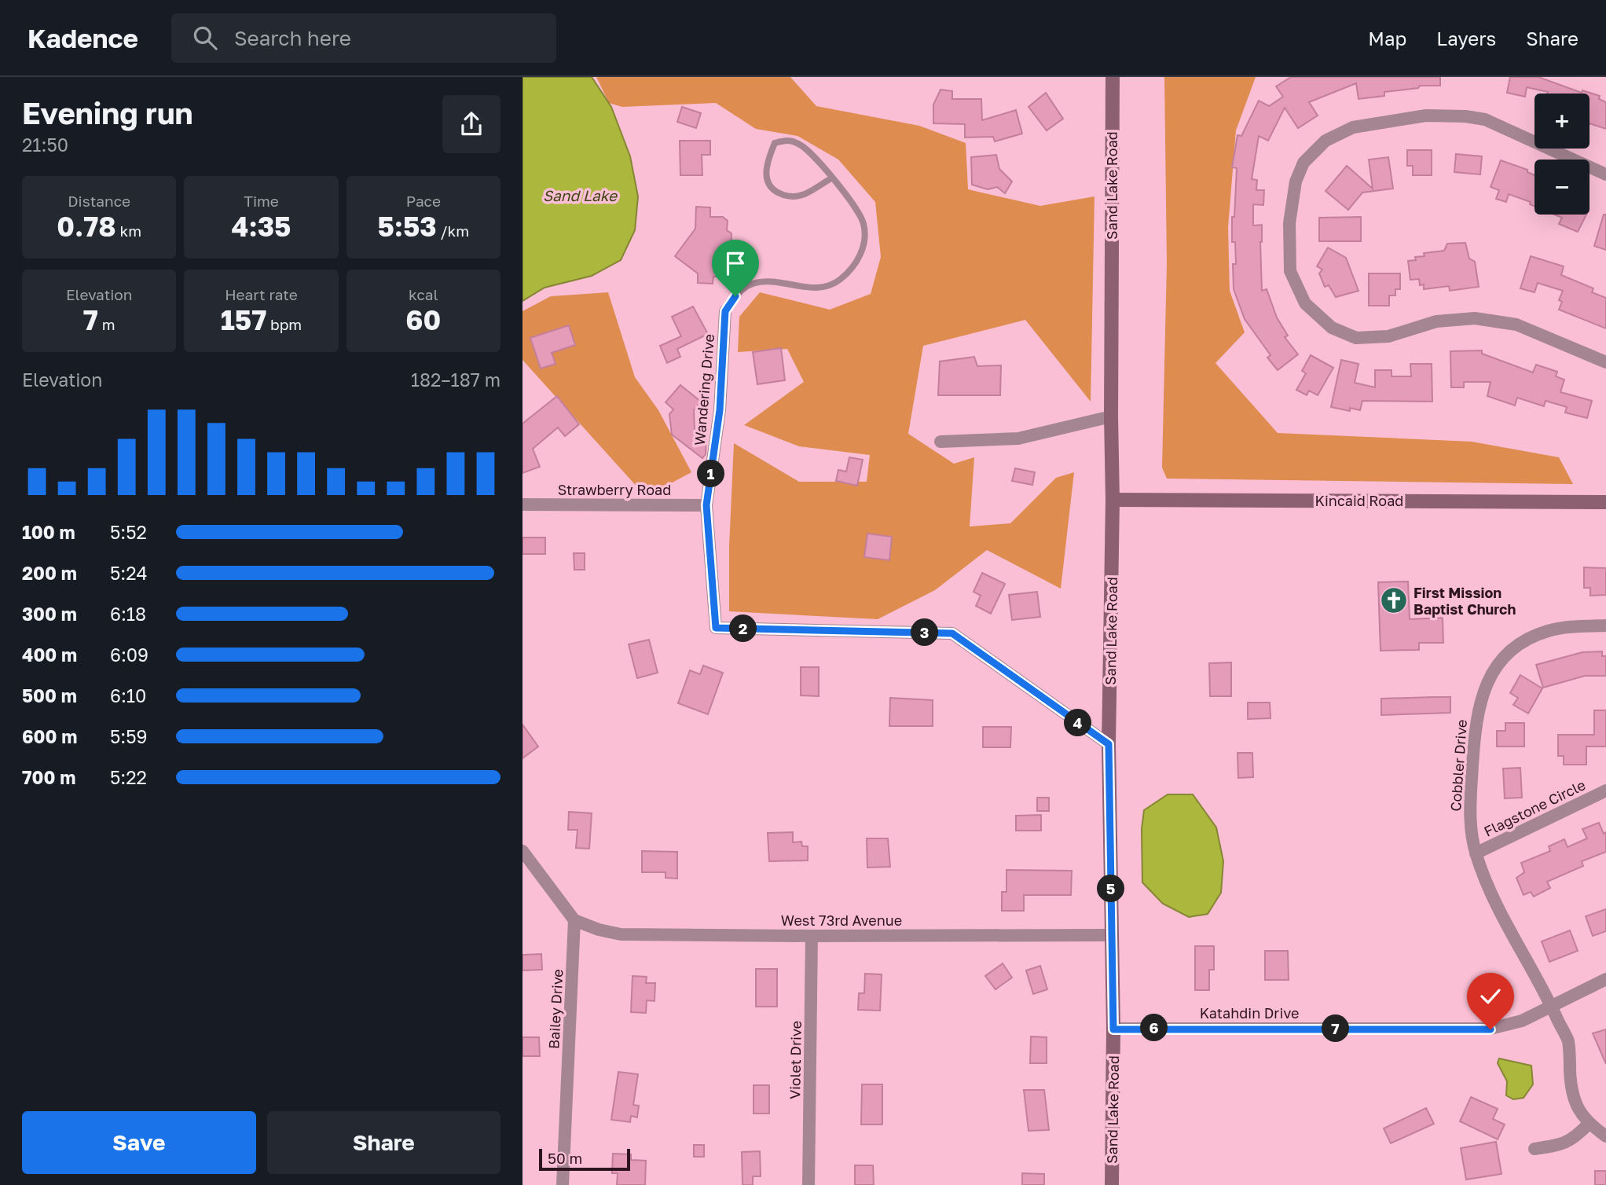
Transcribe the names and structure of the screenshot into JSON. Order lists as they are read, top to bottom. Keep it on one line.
{"streets":{"main road":["Sand Lake Road","Kincaid Road"],"street":["Wandering Drive","Strawberry Road","Cobbler Drive","Flagstone Circle","West 73rd Avenue","Bailey Drive","Katahdin Drive","Violet Drive"]},"crossings":[["Sand Lake Road","Wandering Drive"],["Sand Lake Road","Kincaid Road"],["Sand Lake Road","West 73rd Avenue"],["Sand Lake Road","Katahdin Drive"],["Wandering Drive","Strawberry Road"],["Cobbler Drive","Flagstone Circle"],["Cobbler Drive","Katahdin Drive"],["West 73rd Avenue","Bailey Drive"],["West 73rd Avenue","Violet Drive"]],"water":["Sand Lake"],"places":{"church":["First Mission Baptist Church"]},"scale_bar":"50 m","page":{"header":"Kadence","search":"Search here","nav":["Map","Layers","Share"],"heading":["Evening run","21:50"],"map_buttons":["+","−"],"stats":[["Distance","0.78 km"],["Time","4:35"],["Pace","5:53 /km"],["Elevation","7 m"],["Heart rate","157 bpm"],["kcal","60"]],"chart":["Elevation","182–187 m"],"pins":["1","2","3","4","5","6","7"],"list":[{"name":"100 m","note":"5:52"},{"name":"200 m","note":"5:24"},{"name":"300 m","note":"6:18"},{"name":"400 m","note":"6:09"},{"name":"500 m","note":"6:10"},{"name":"600 m","note":"5:59"},{"name":"700 m","note":"5:22"}],"buttons":["Save","Share"],"scale":"50 m"}}
